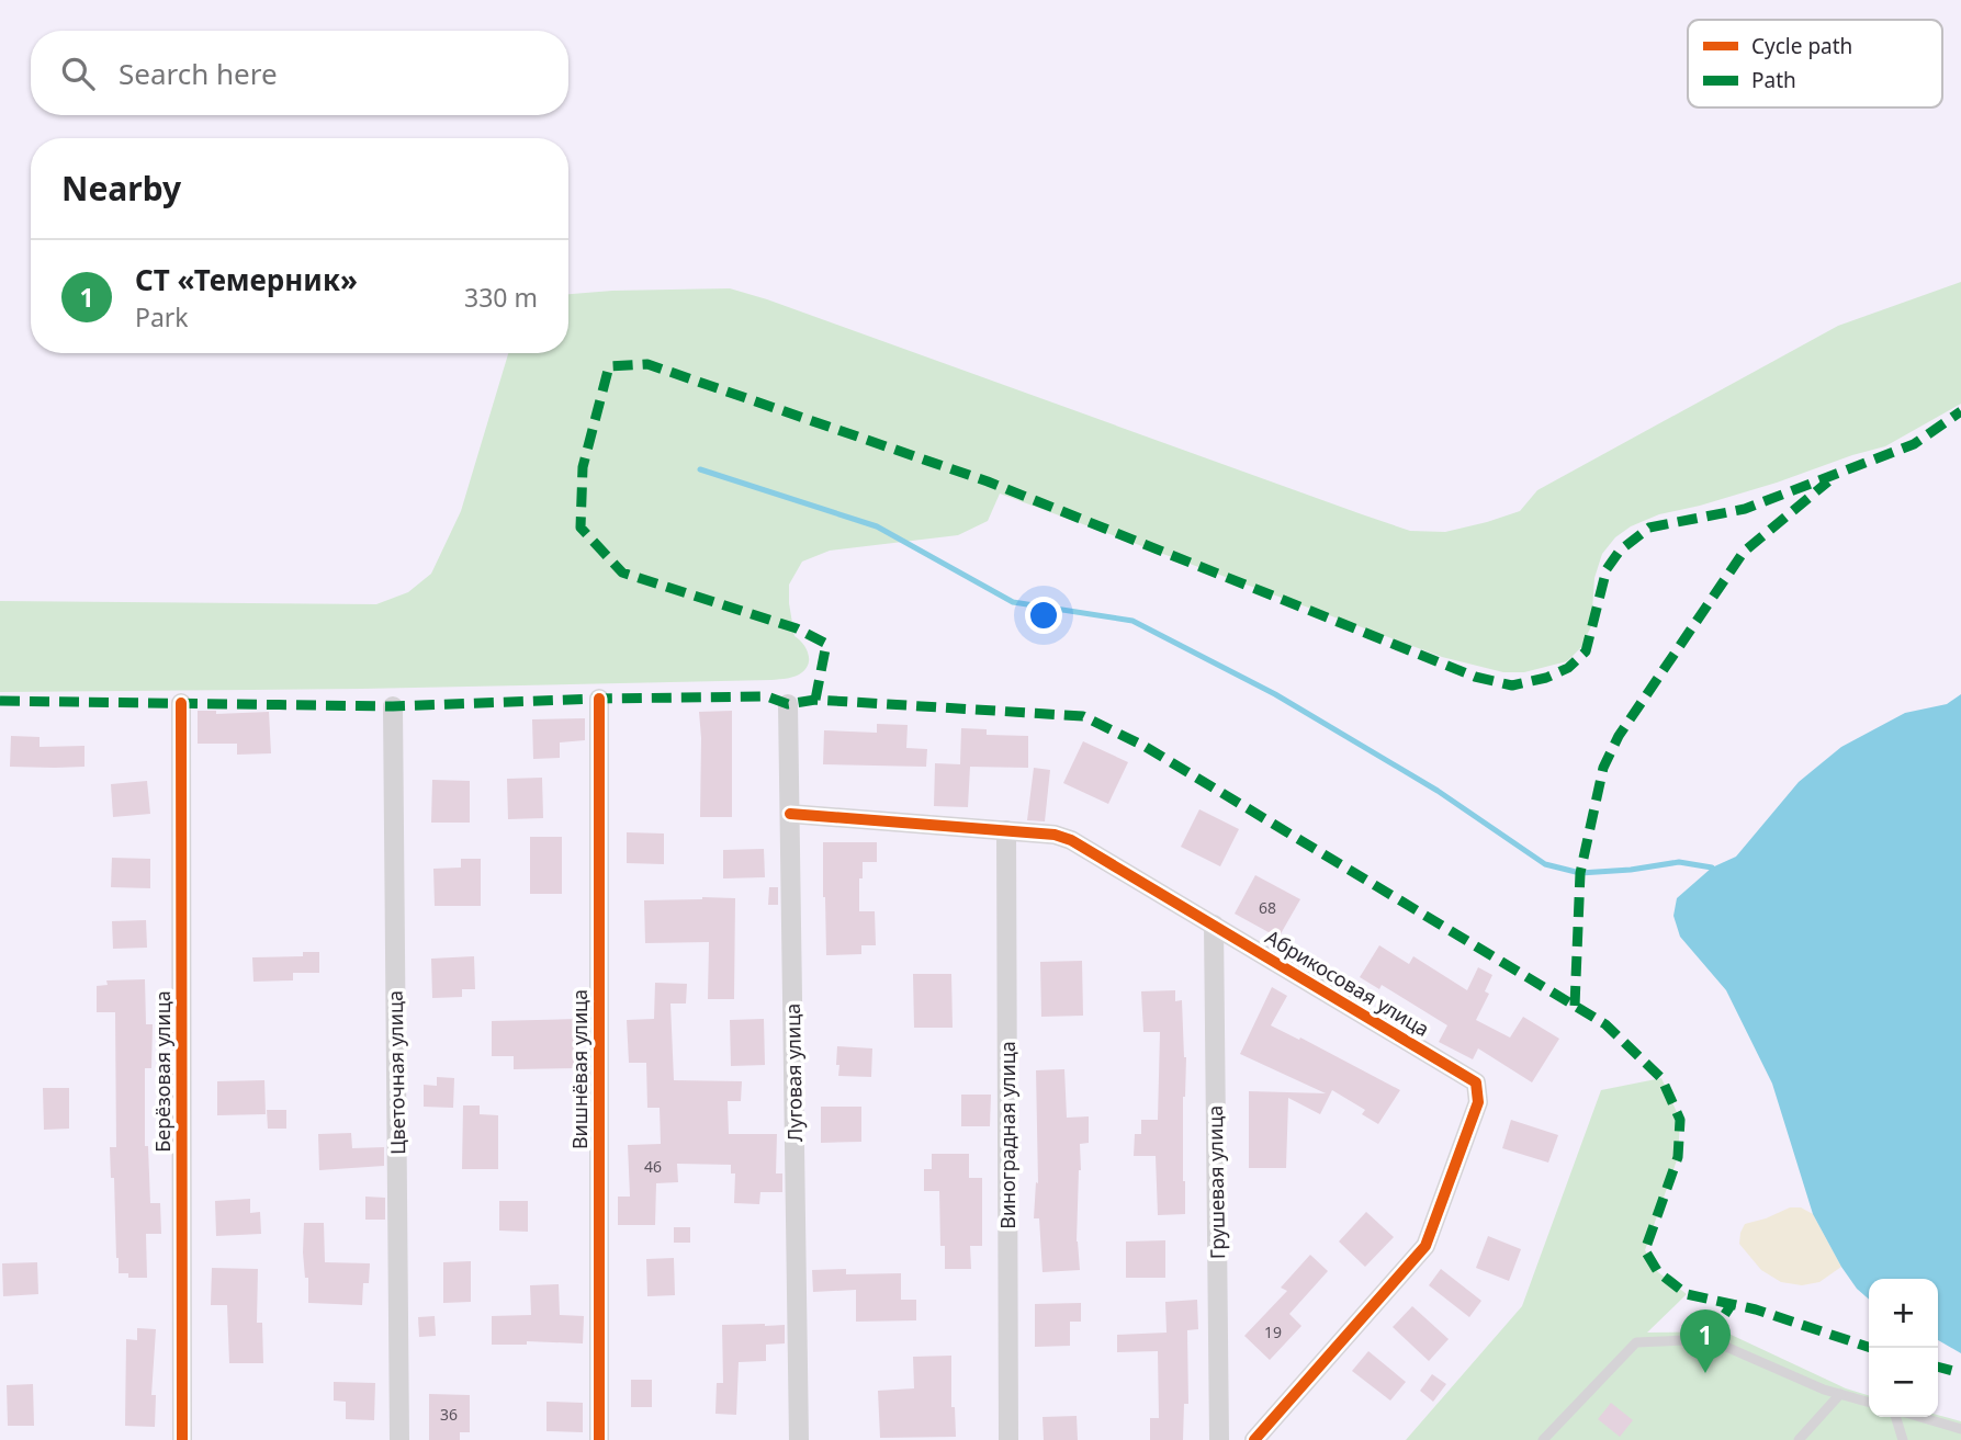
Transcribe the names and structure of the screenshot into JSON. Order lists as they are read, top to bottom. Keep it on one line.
{"streets":{"street":["Абрикосовая улица","Вишнёвая улица","Берёзовая улица","Цветочная улица","Луговая улица","Виноградная улица","Грушевая улица"]},"crossings":[["Абрикосовая улица","Луговая улица"],["Абрикосовая улица","Виноградная улица"],["Абрикосовая улица","Грушевая улица"]],"house_numbers":["68","46","19","36"],"legend":["Cycle path","Path"],"page":{"search":"Search here","heading":"Nearby","list":[{"mark":"1","name":"СТ «Темерник»","note":"Park","value":"330 m"}],"map_buttons":["+","−"],"pins":"1"}}
